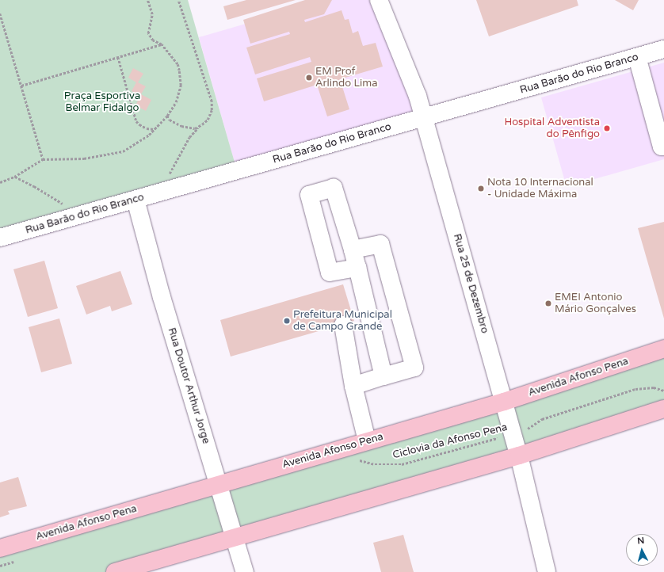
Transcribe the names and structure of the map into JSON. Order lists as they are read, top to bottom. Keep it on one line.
{"streets":{"main road":["Avenida Afonso Pena"],"street":["Rua Barão do Rio Branco","Rua 25 de Dezembro","Rua Doutor Arthur Jorge"],"path":["Ciclovia da Afonso Pena"]},"crossings":[["Rua Barão do Rio Branco","Rua 25 de Dezembro"],["Rua Barão do Rio Branco","Rua Doutor Arthur Jorge"],["Rua 25 de Dezembro","Avenida Afonso Pena"],["Rua 25 de Dezembro","Ciclovia da Afonso Pena"],["Avenida Afonso Pena","Rua Doutor Arthur Jorge"]],"parks":["Praça Esportiva Belmar Fidalgo"],"places":["EM Prof Arlindo Lima","Hospital Adventista do Pênfigo","Nota 10 Internacional - Unidade Máxima","EMEI Antonio Mário Gonçalves","Prefeitura Municipal de Campo Grande"],"north":"top"}
